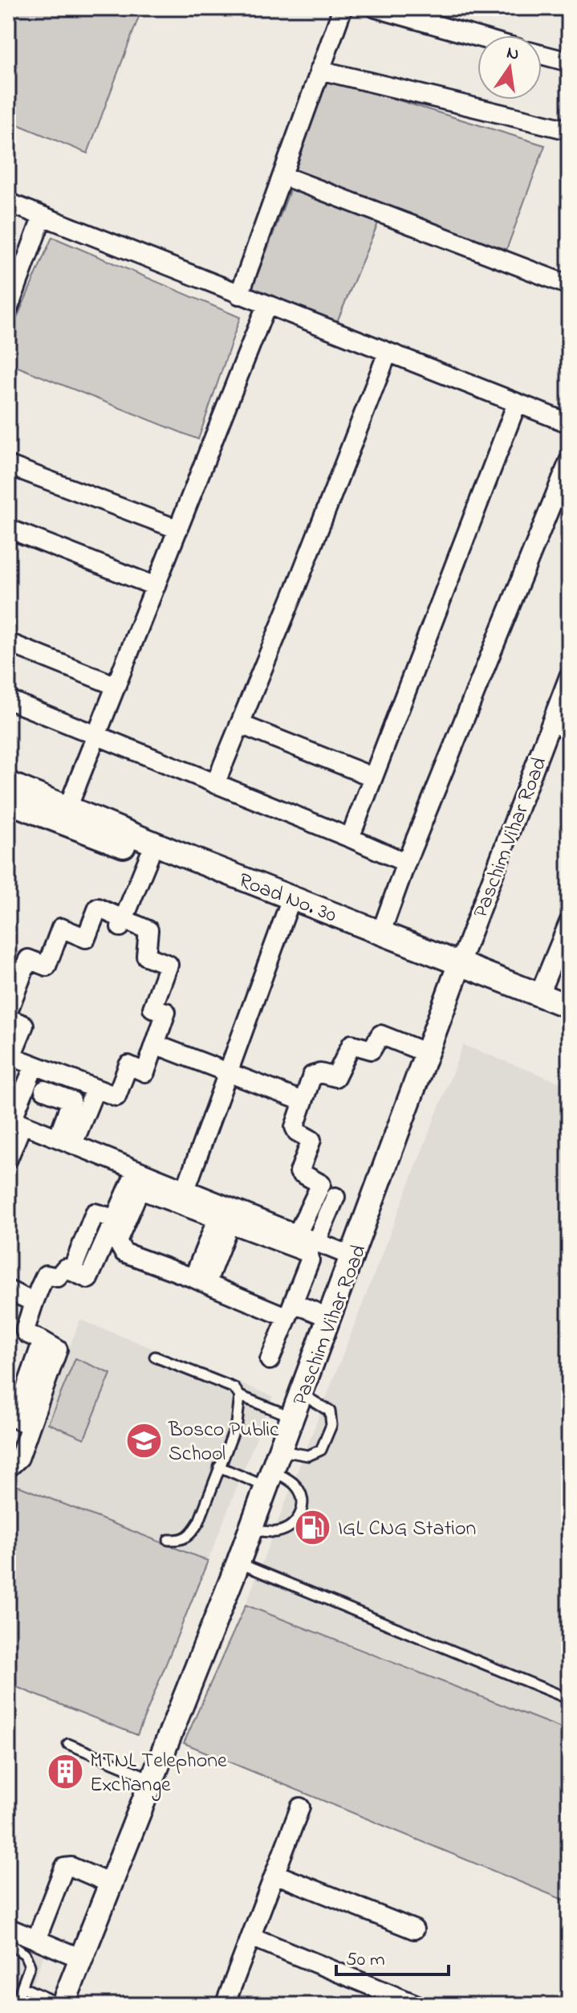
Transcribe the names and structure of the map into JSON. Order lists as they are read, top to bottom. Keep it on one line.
{"streets":{"street":["Paschim Vihar Road","Road No. 30"]},"crossings":[["Paschim Vihar Road","Road No. 30"]],"places":{"school or university":["Bosco Public School"],"fuel station":["IGL CNG Station"],"building":["MTNL Telephone Exchange"]},"scale_bar":"50 m","north":"top"}
